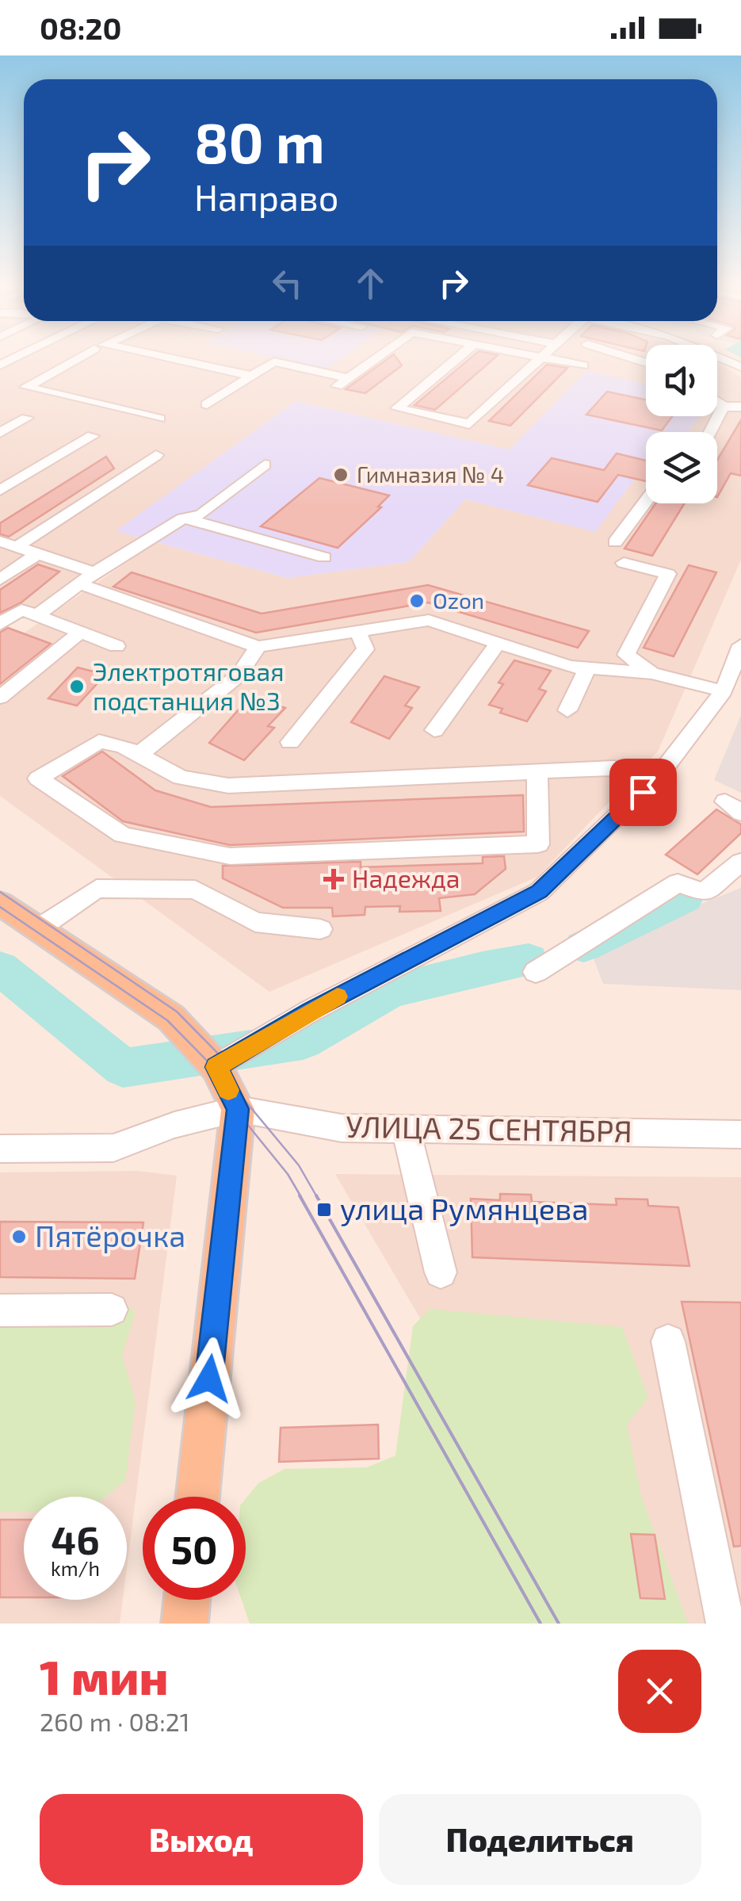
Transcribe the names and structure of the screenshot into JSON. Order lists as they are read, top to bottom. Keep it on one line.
{"streets":{"street":["УЛИЦА 25 СЕНТЯБРЯ"]},"places":{"other":["Гимназия № 4","Ozon","Электротяговая подстанция №3","Пятёрочка"],"health":["Надежда"],"transit":["улица Румянцева"]},"page":{"status":"08:20","turn":["80 m","Направо"],"speed":"46 km/h","limit":"50","heading":["1 мин","260 m · 08:21"],"buttons":["Выход","Поделиться"]}}
